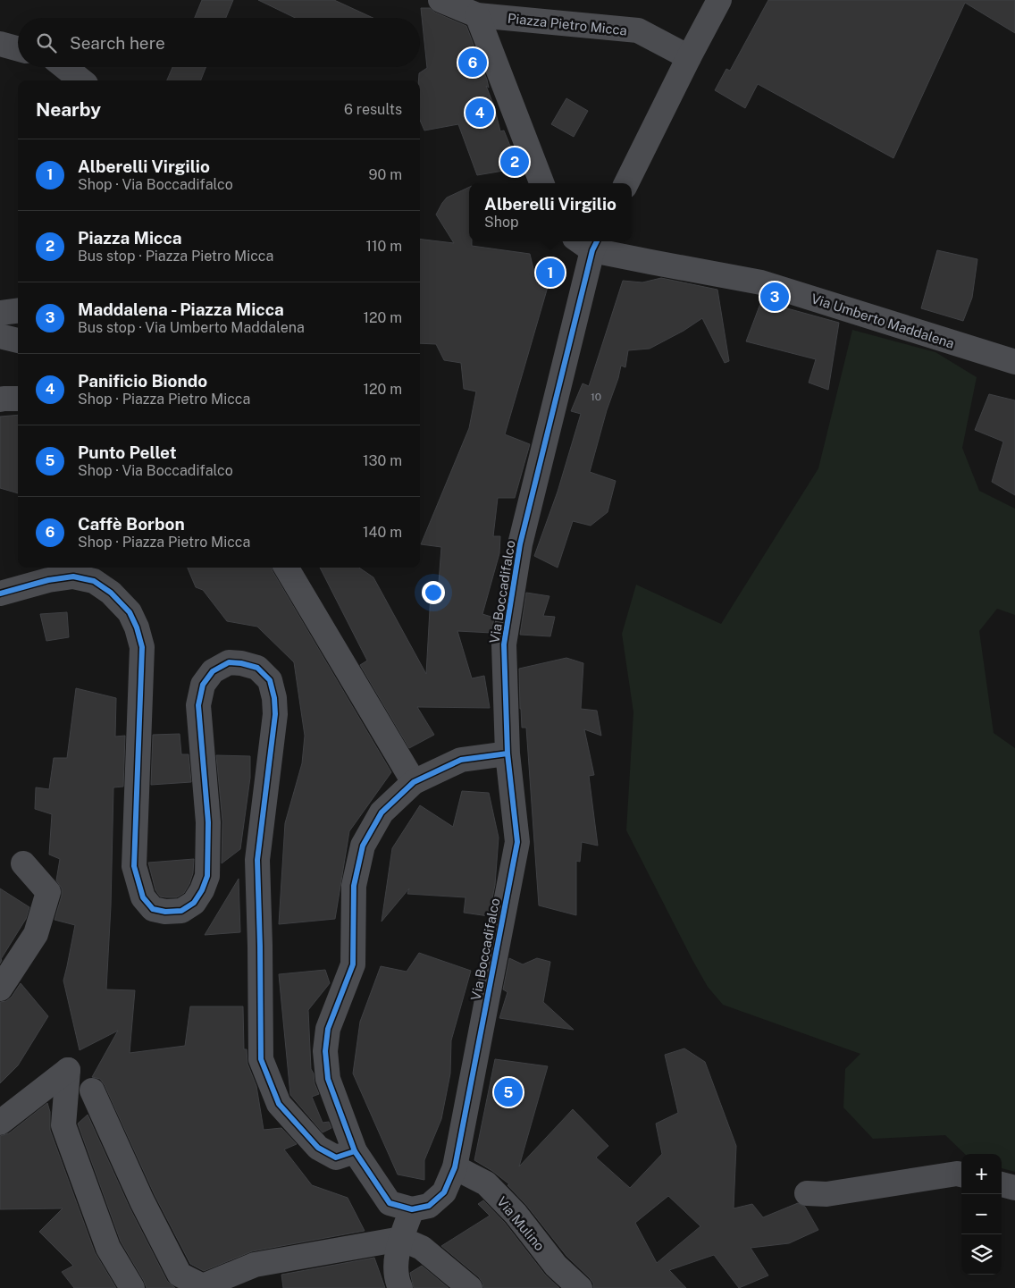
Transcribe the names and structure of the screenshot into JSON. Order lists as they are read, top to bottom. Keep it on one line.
{"streets":{"street":["Piazza Pietro Micca","Via Umberto Maddalena","Via Boccadifalco","Via Mulino"]},"crossings":[["Via Umberto Maddalena","Via Boccadifalco"],["Via Boccadifalco","Via Mulino"]],"house_numbers":["10"],"page":{"search":"Search here","pins":["6","4","2","1","3","5"],"heading":["Nearby","6 results"],"list":[{"mark":"1","name":"Alberelli Virgilio","note":"Shop · Via Boccadifalco","value":"90 m"},{"mark":"2","name":"Piazza Micca","note":"Bus stop · Piazza Pietro Micca","value":"110 m"},{"mark":"3","name":"Maddalena - Piazza Micca","note":"Bus stop · Via Umberto Maddalena","value":"120 m"},{"mark":"4","name":"Panificio Biondo","note":"Shop · Piazza Pietro Micca","value":"120 m"},{"mark":"5","name":"Punto Pellet","note":"Shop · Via Boccadifalco","value":"130 m"},{"mark":"6","name":"Caffè Borbon","note":"Shop · Piazza Pietro Micca","value":"140 m"}],"popup":["Alberelli Virgilio","Shop"],"map_buttons":["+","−"]}}
